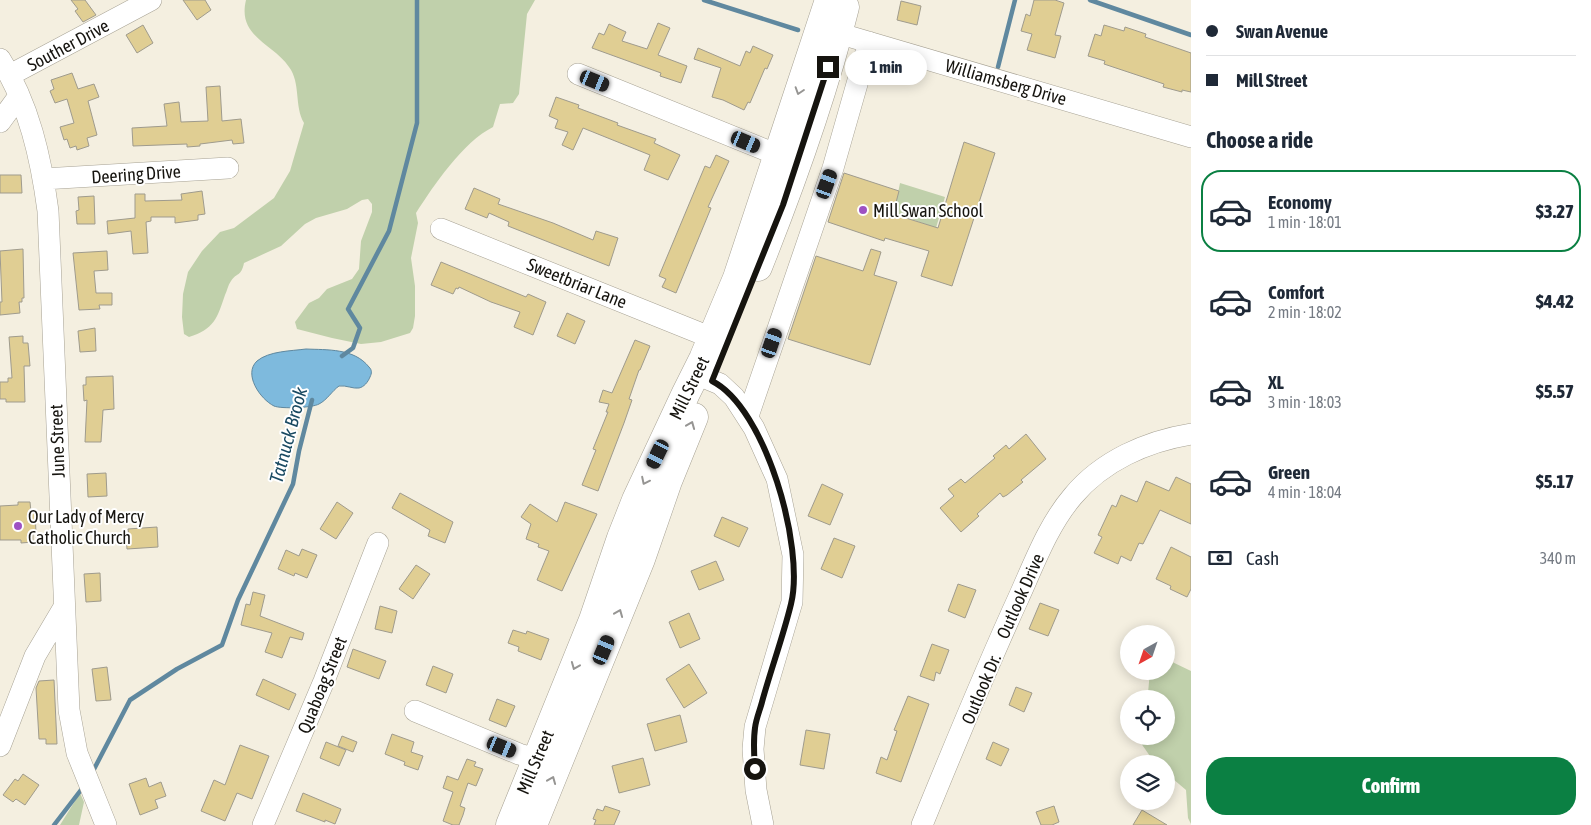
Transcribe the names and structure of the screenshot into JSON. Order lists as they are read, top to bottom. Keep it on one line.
{"streets":{"main road":["Mill Street"],"street":["Souther Drive","Williamsberg Drive","Deering Drive","Sweetbriar Lane","June Street","Outlook Drive","Quaboag Street"]},"crossings":[["Souther Drive","June Street"],["Williamsberg Drive","Mill Street"],["Deering Drive","June Street"],["Sweetbriar Lane","Mill Street"]],"water":["Tatnuck Brook"],"places":["Mill Swan School","Our Lady of Mercy Catholic Church"],"north":"bottom left","page":{"banner":["Swan Avenue","Mill Street"],"bubble":"1 min","heading":"Choose a ride","list":[{"name":"Economy","note":"1 min · 18:01","value":"$3.27"},{"name":"Comfort","note":"2 min · 18:02","value":"$4.42"},{"name":"XL","note":"3 min · 18:03","value":"$5.57"},{"name":"Green","note":"4 min · 18:04","value":"$5.17"}],"pay":["Cash","340 m"],"buttons":"Confirm"}}
